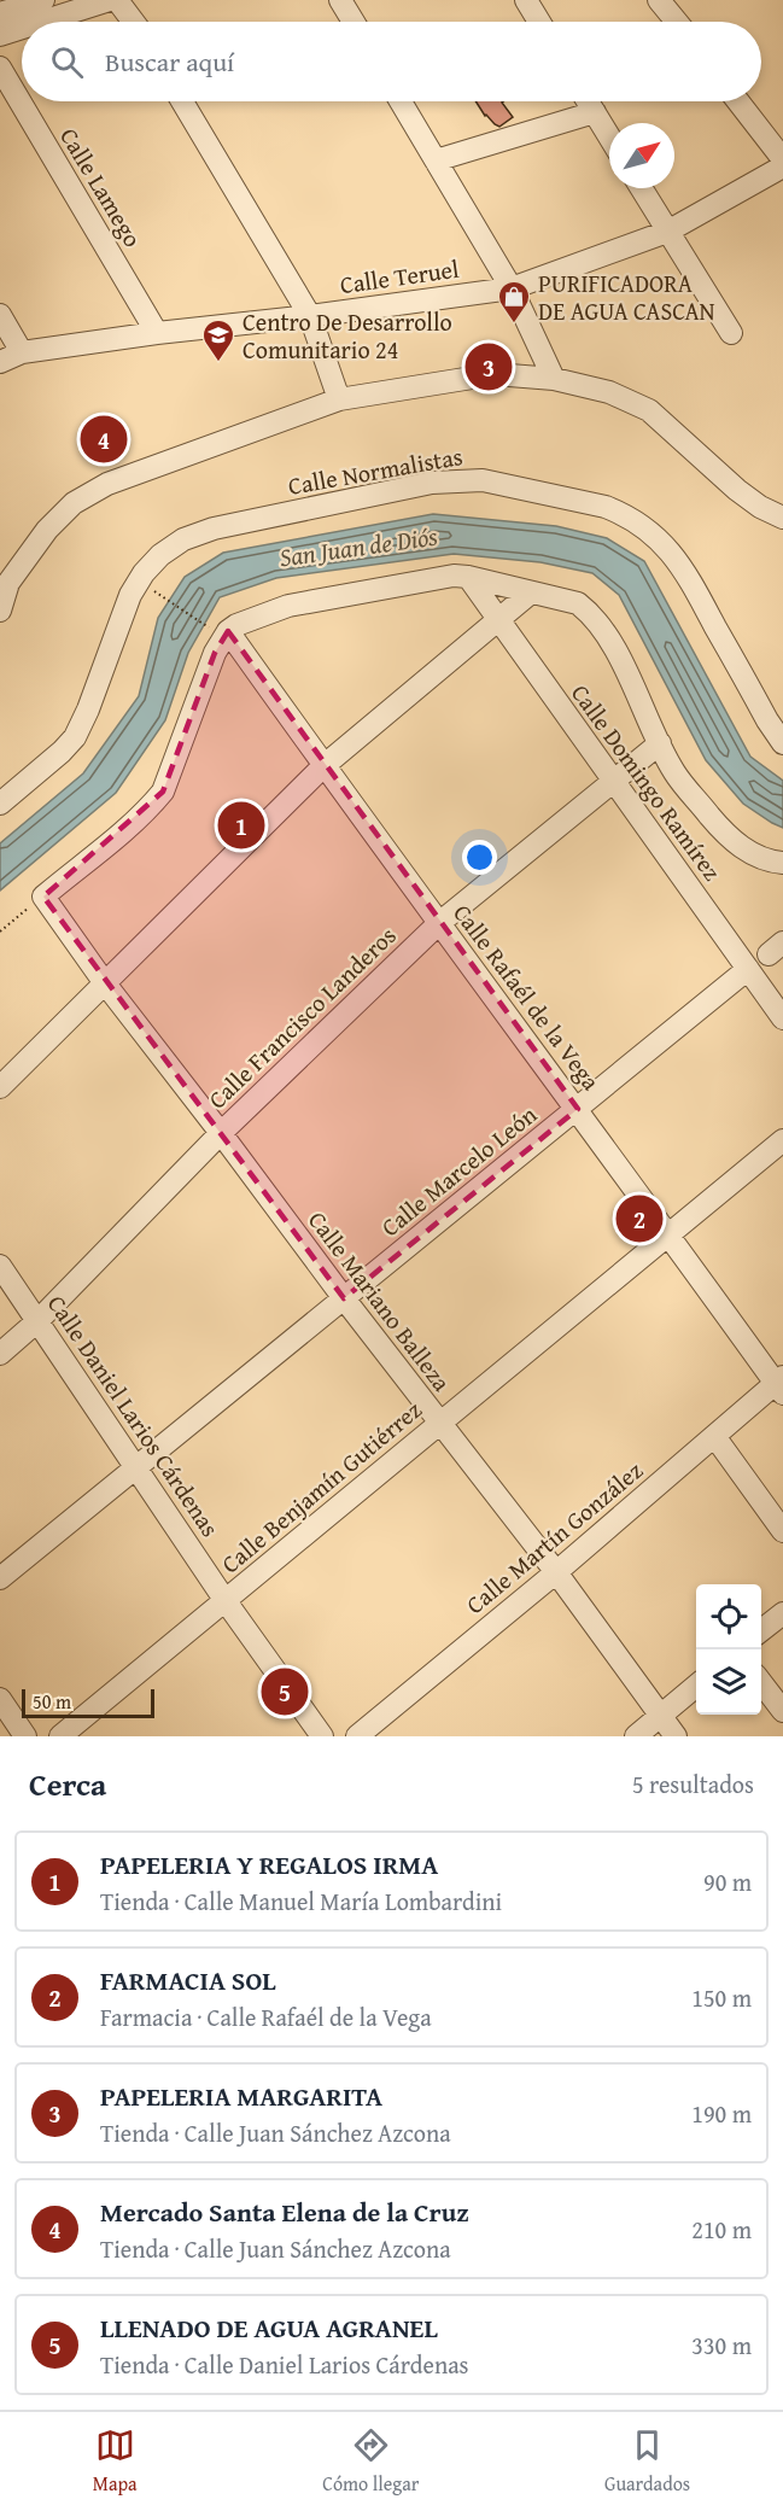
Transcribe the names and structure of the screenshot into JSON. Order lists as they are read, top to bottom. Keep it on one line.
{"streets":{"street":["Calle Lamego","Calle Teruel","Calle Normalistas","Calle Domingo Ramírez","Calle Rafaél de la Vega","Calle Francisco Landeros","Calle Marcelo León","Calle Mariano Balleza","Calle Daniel Larios Cárdenas","Calle Benjamín Gutiérrez","Calle Martín González"]},"crossings":[["Calle Lamego","Calle Teruel"],["Calle Domingo Ramírez","Calle Francisco Landeros"],["Calle Domingo Ramírez","Calle Marcelo León"],["Calle Rafaél de la Vega","Calle Francisco Landeros"],["Calle Rafaél de la Vega","Calle Marcelo León"],["Calle Rafaél de la Vega","Calle Benjamín Gutiérrez"],["Calle Rafaél de la Vega","Calle Martín González"],["Calle Francisco Landeros","Calle Mariano Balleza"],["Calle Francisco Landeros","Calle Daniel Larios Cárdenas"],["Calle Marcelo León","Calle Mariano Balleza"],["Calle Marcelo León","Calle Daniel Larios Cárdenas"],["Calle Mariano Balleza","Calle Benjamín Gutiérrez"],["Calle Mariano Balleza","Calle Martín González"],["Calle Daniel Larios Cárdenas","Calle Benjamín Gutiérrez"]],"water":["San Juan de Diós"],"places":{"shop":["PURIFICADORA DE AGUA CASCAN"],"school or university":["Centro De Desarrollo Comunitario 24"]},"scale_bar":"50 m","north":"top right","page":{"search":"Buscar aquí","pins":["3","4","1","2","5"],"scale":"50 m","heading":["Cerca","5 resultados"],"list":[{"mark":"1","name":"PAPELERIA Y REGALOS IRMA","note":"Tienda · Calle Manuel María Lombardini","value":"90 m"},{"mark":"2","name":"FARMACIA SOL","note":"Farmacia · Calle Rafaél de la Vega","value":"150 m"},{"mark":"3","name":"PAPELERIA MARGARITA","note":"Tienda · Calle Juan Sánchez Azcona","value":"190 m"},{"mark":"4","name":"Mercado Santa Elena de la Cruz","note":"Tienda · Calle Juan Sánchez Azcona","value":"210 m"},{"mark":"5","name":"LLENADO DE AGUA AGRANEL","note":"Tienda · Calle Daniel Larios Cárdenas","value":"330 m"}],"nav":["Mapa","Cómo llegar","Guardados"]}}
